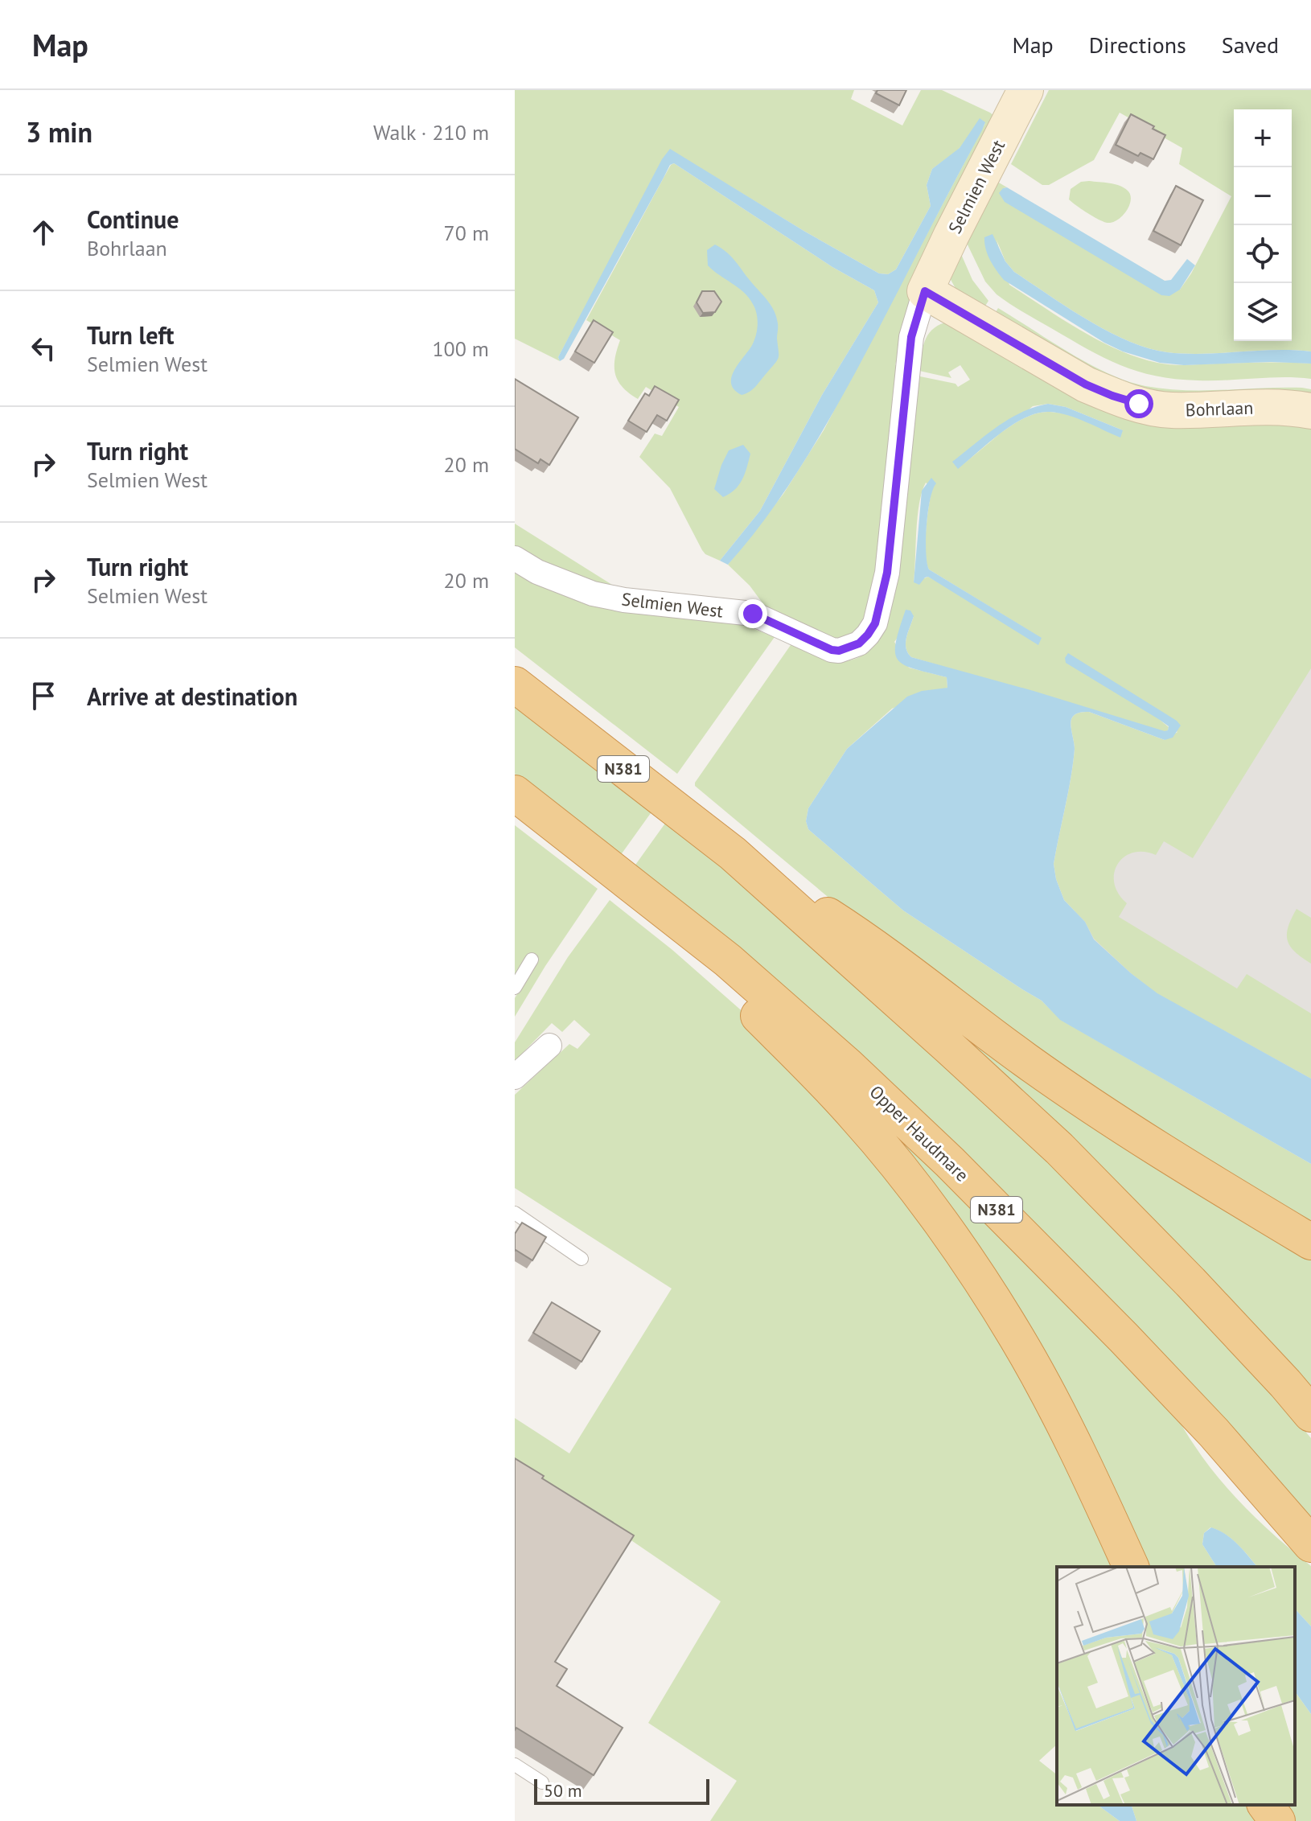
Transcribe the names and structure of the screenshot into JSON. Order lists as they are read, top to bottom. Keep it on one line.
{"streets":{"highway":["N381","Opper Haudmare"],"main road":["Selmien West","Bohrlaan"]},"crossings":[["Selmien West","Bohrlaan"],["N381","Opper Haudmare"]],"scale_bar":"50 m","page":{"header":"Map","nav":["Map","Directions","Saved"],"heading":["3 min","Walk · 210 m"],"map_buttons":["+","−"],"list":[["Continue","Bohrlaan","70 m"],["Turn left","Selmien West","100 m"],["Turn right","Selmien West","20 m"],["Turn right","Selmien West","20 m"],"Arrive at destination"],"scale":"50 m"}}
